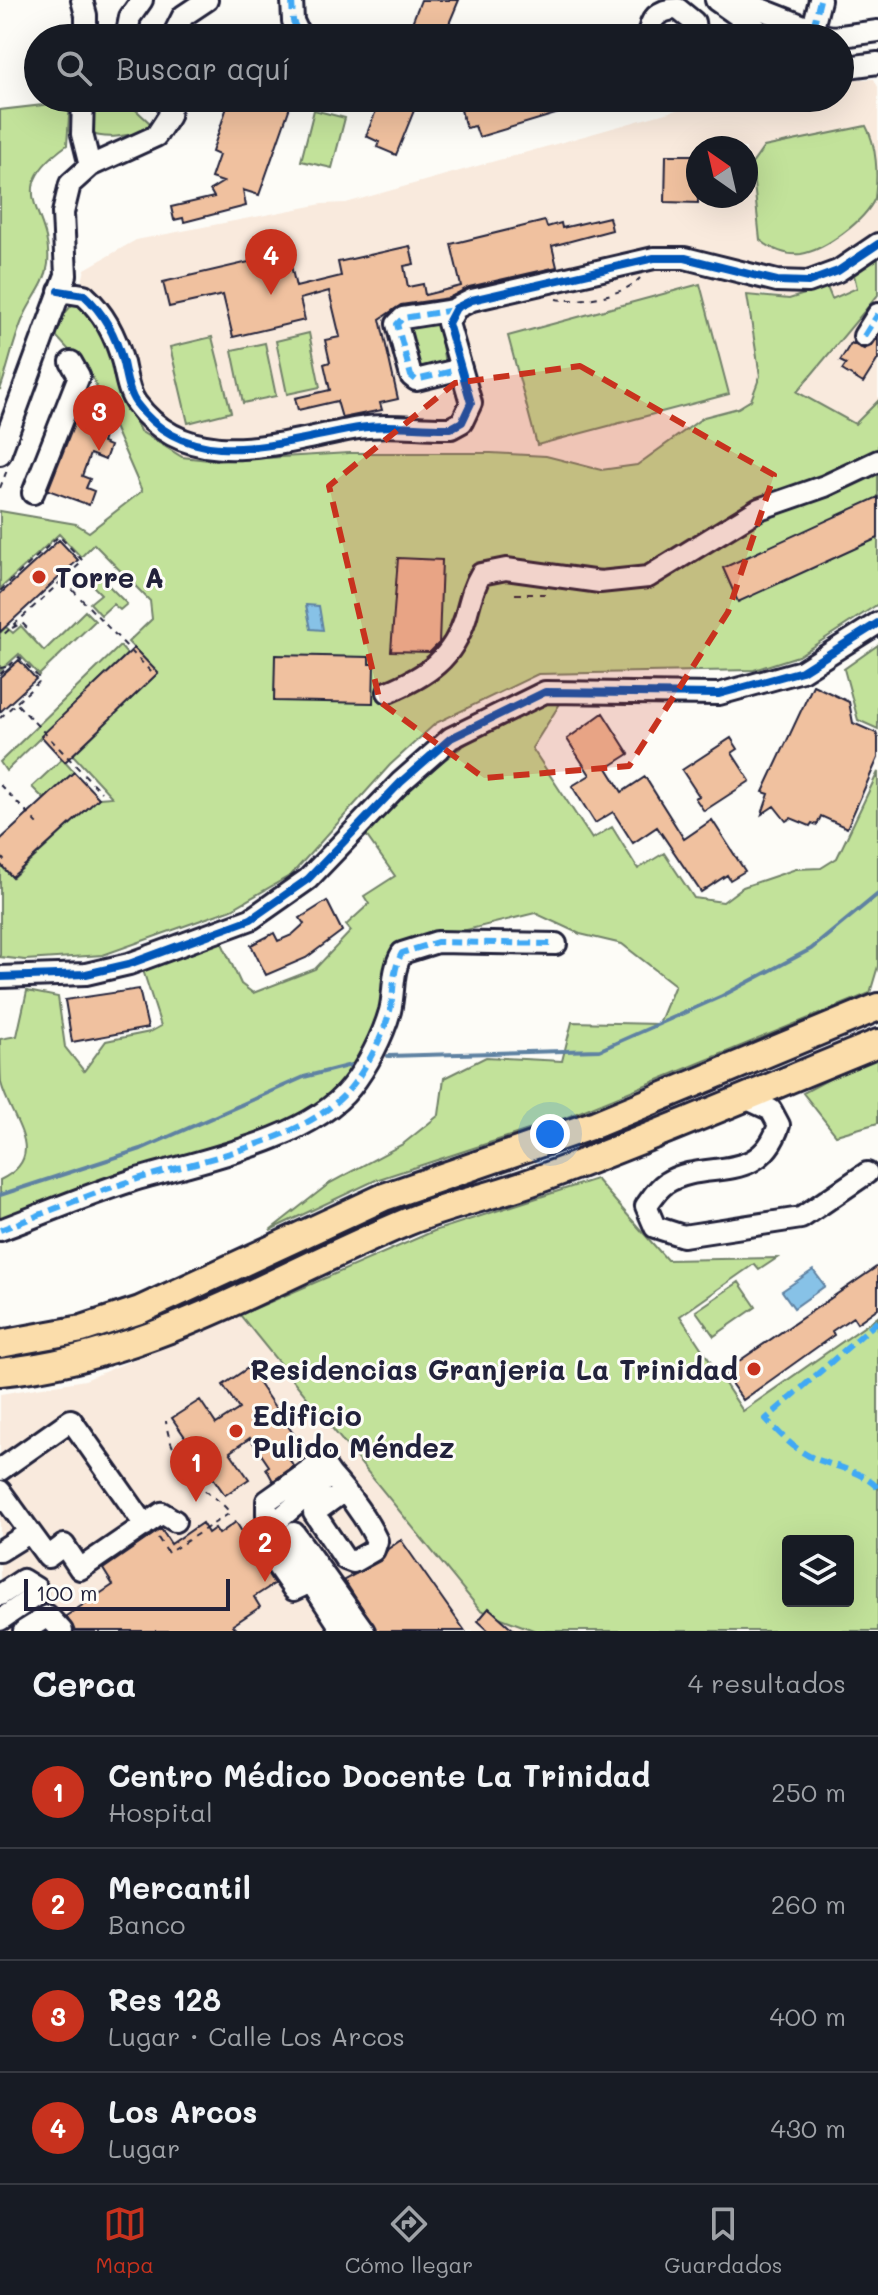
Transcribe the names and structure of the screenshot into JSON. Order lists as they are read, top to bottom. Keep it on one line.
{"places":["Torre A","Residencias Granjeria La Trinidad","Edificio Pulido Méndez"],"scale_bar":"100 m","north":"top left","page":{"search":"Buscar aquí","pins":["4","3","1","2"],"scale":"100 m","heading":["Cerca","4 resultados"],"list":[{"mark":"1","name":"Centro Médico Docente La Trinidad","note":"Hospital","value":"250 m"},{"mark":"2","name":"Mercantil","note":"Banco","value":"260 m"},{"mark":"3","name":"Res 128","note":"Lugar · Calle Los Arcos","value":"400 m"},{"mark":"4","name":"Los Arcos","note":"Lugar","value":"430 m"}],"nav":["Mapa","Cómo llegar","Guardados"]}}
